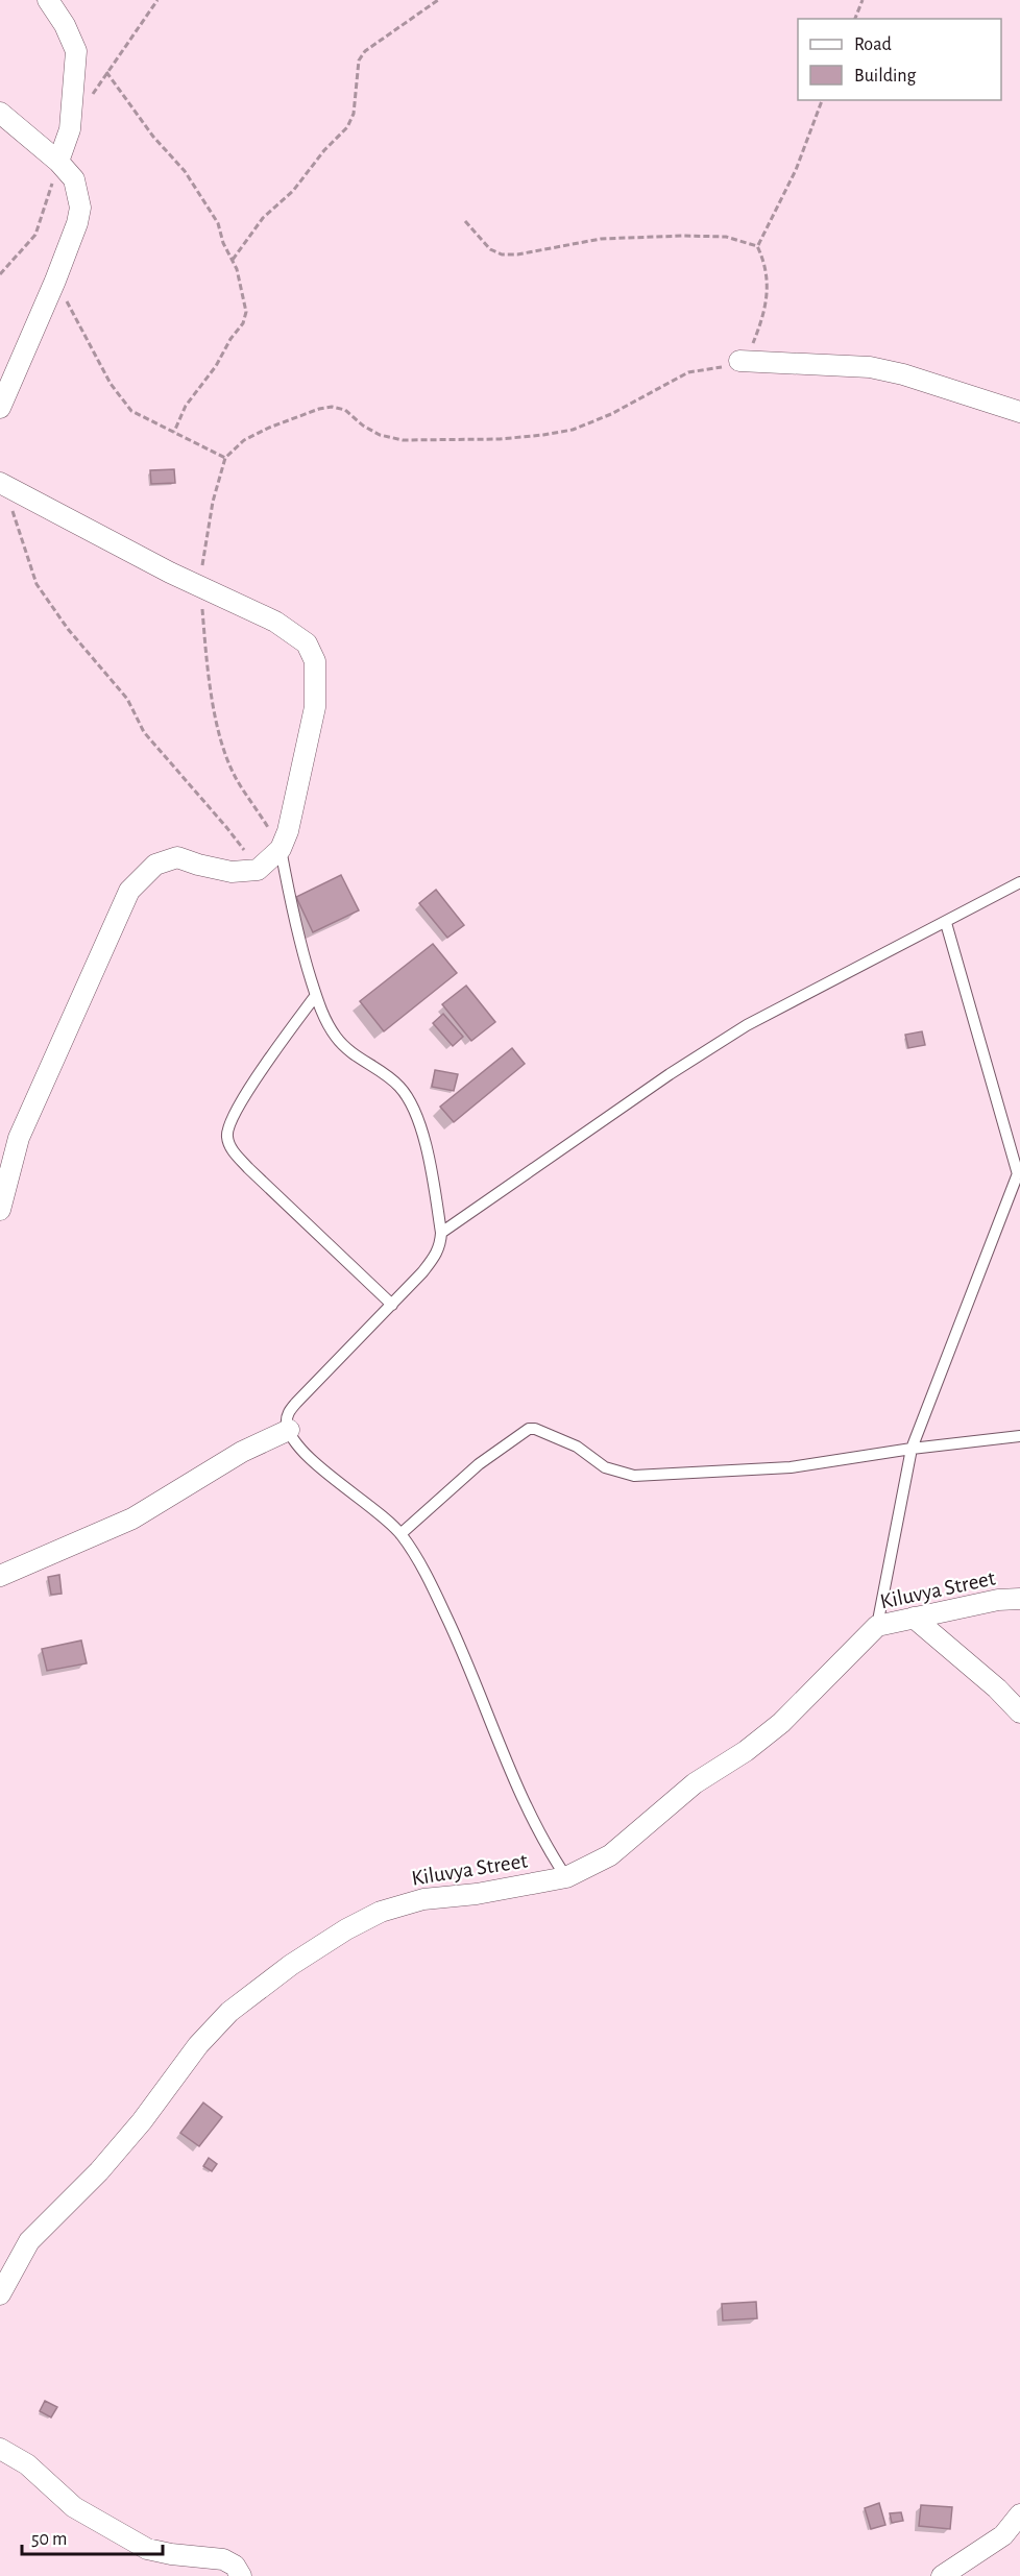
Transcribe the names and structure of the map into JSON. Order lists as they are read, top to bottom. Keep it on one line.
{"streets":{"street":["Kiluvya Street"]},"legend":["Road","Building"],"scale_bar":"50 m"}
